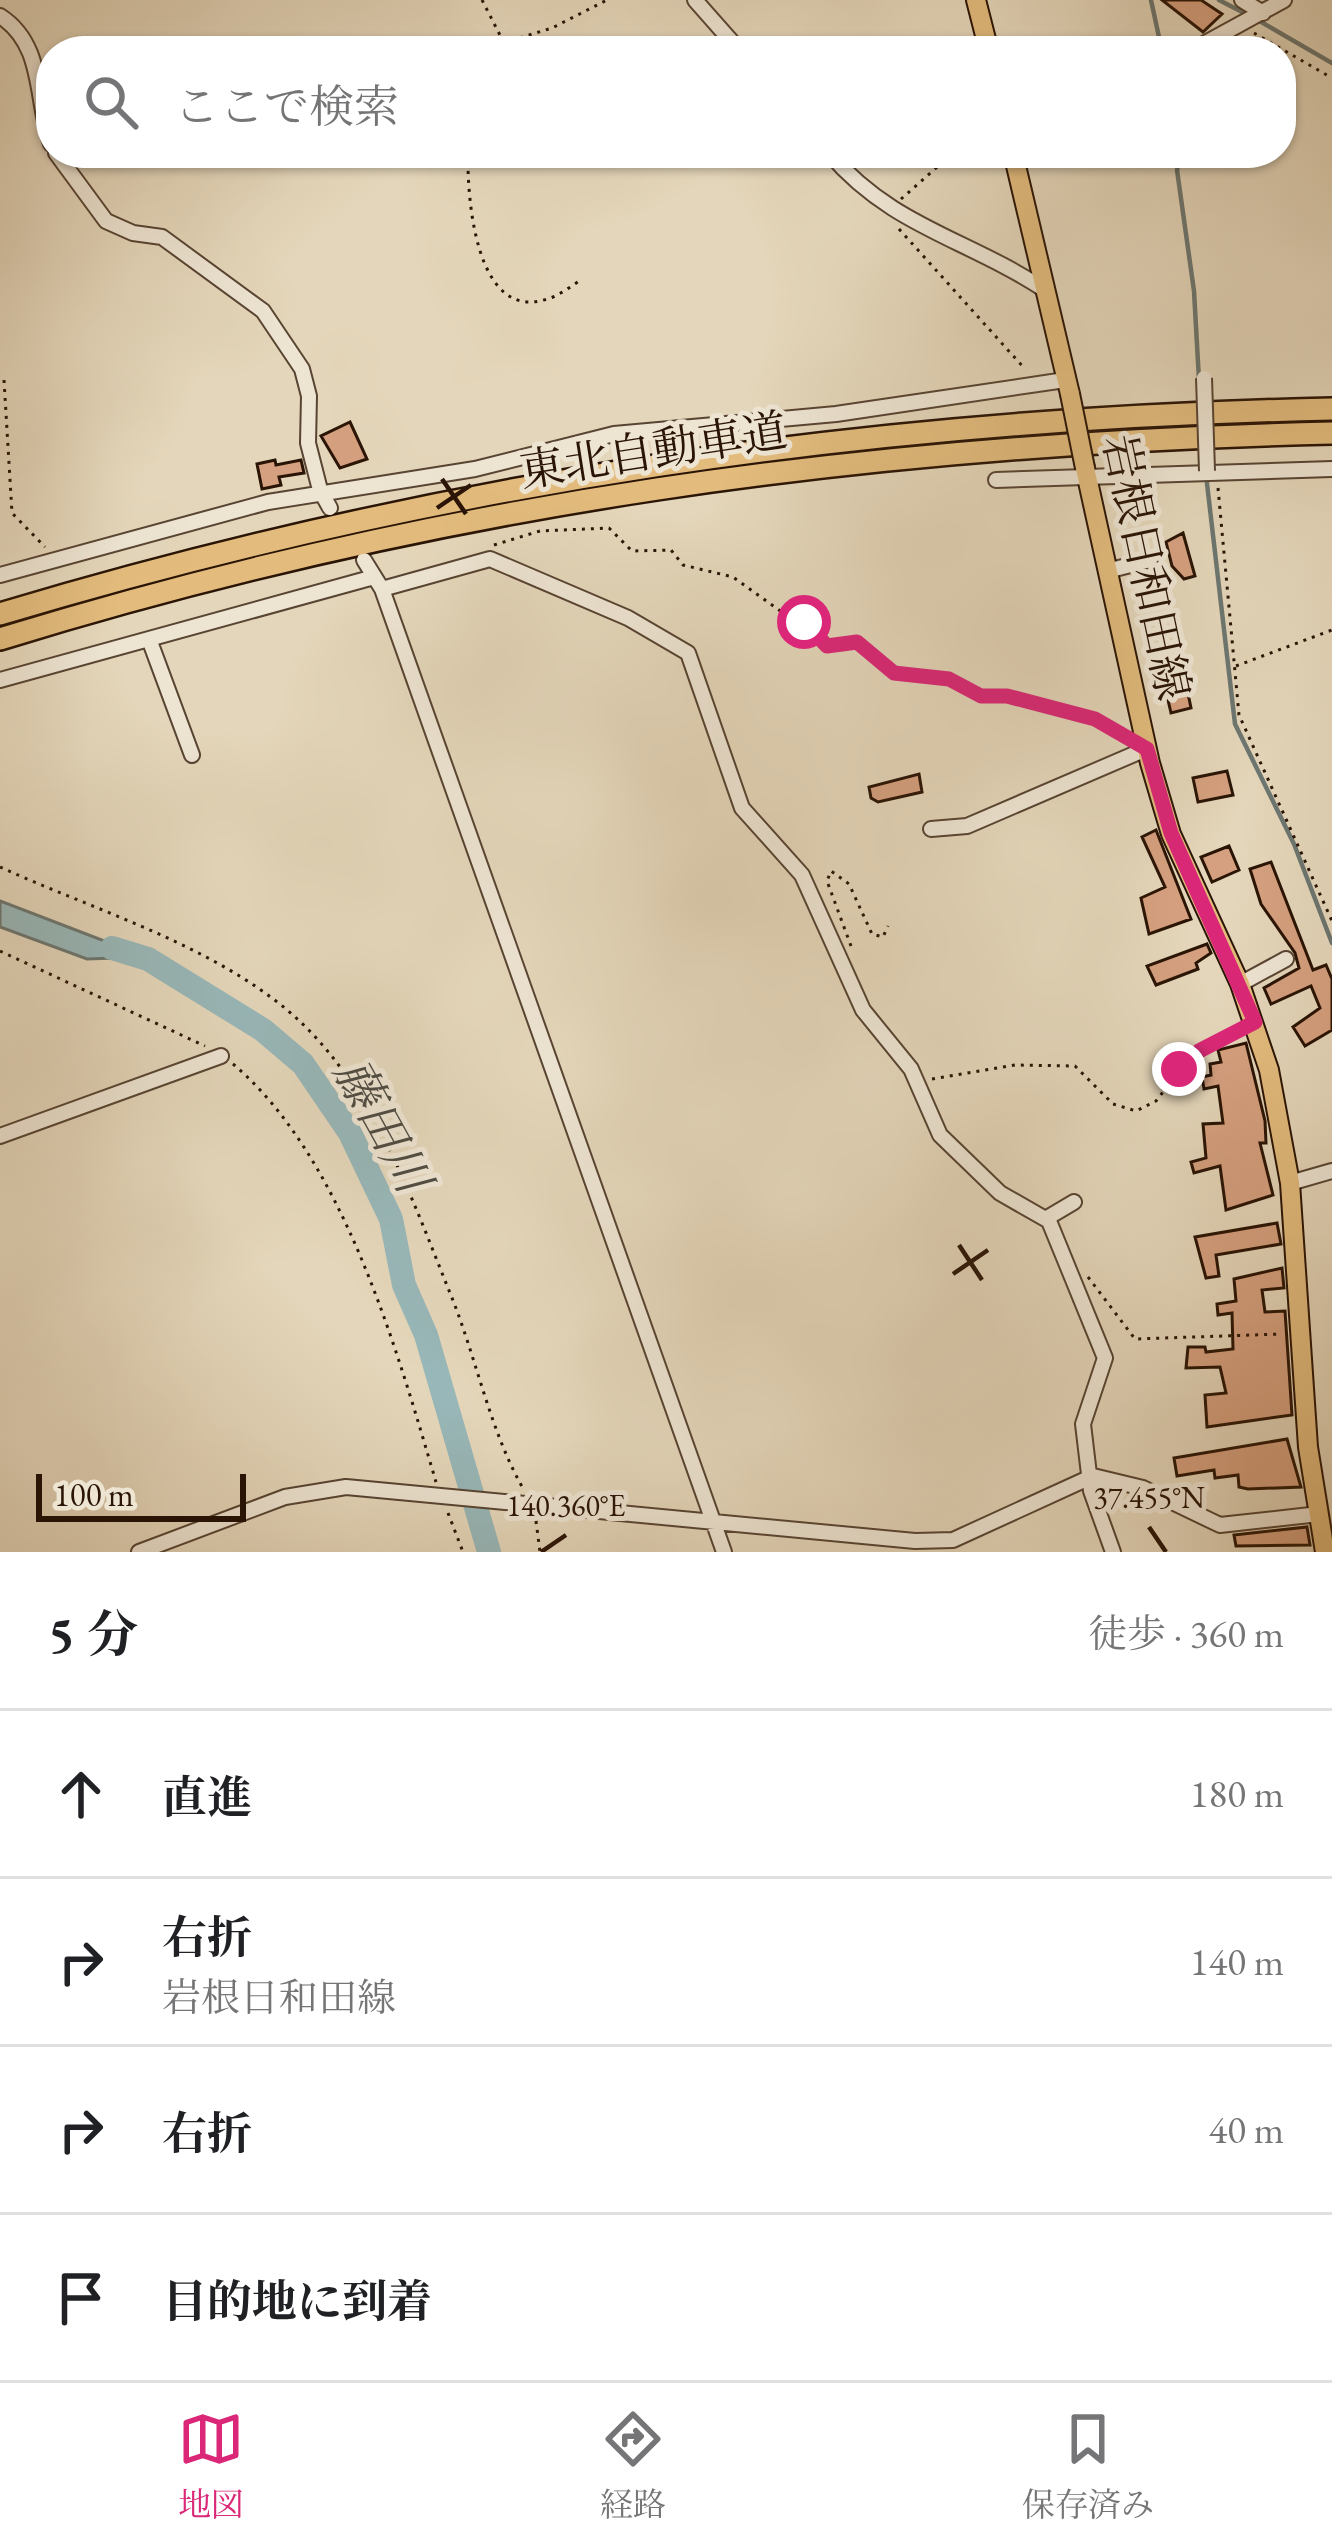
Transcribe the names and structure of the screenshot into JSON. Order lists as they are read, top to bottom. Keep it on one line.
{"streets":{"highway":["東北自動車道"],"main road":["岩根日和田線"]},"water":["藤田川"],"scale_bar":"100 m","page":{"search":"ここで検索","scale":"100 m","heading":["5 分","徒歩 · 360 m"],"list":[["直進","180 m"],["右折","岩根日和田線","140 m"],["右折","40 m"],"目的地に到着"],"nav":["地図","経路","保存済み"]},"coordinates":["37.455°N","140.360°E"]}
